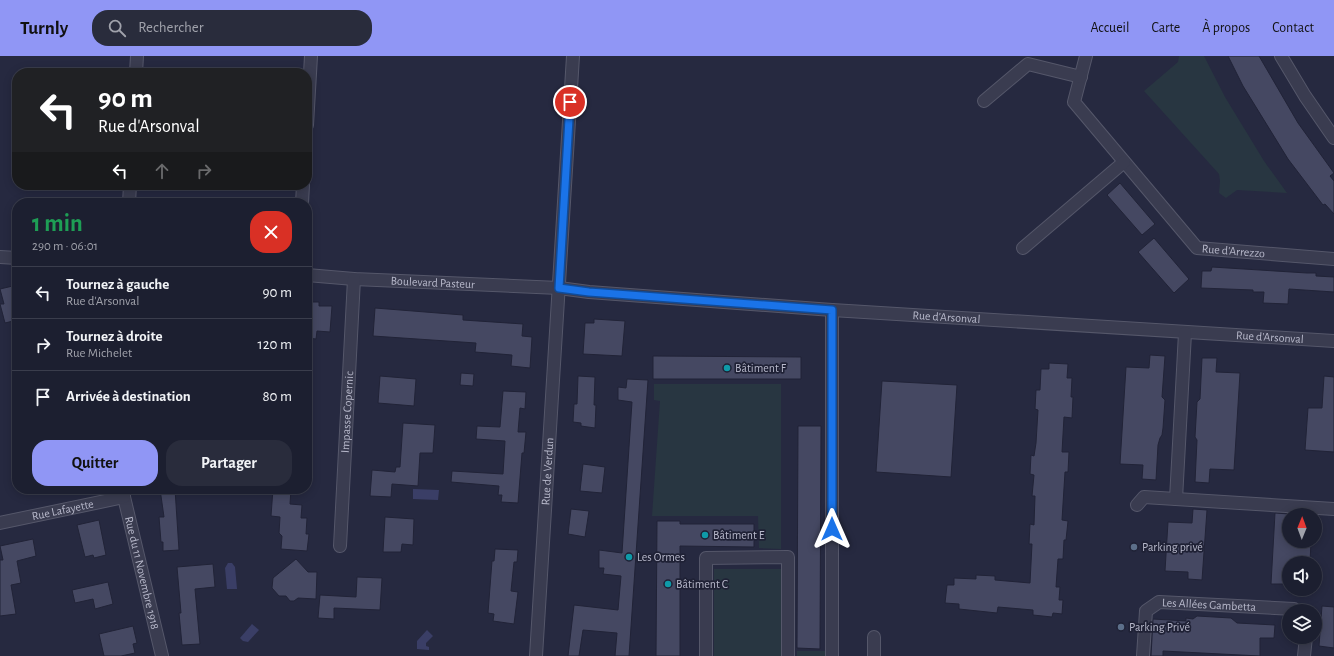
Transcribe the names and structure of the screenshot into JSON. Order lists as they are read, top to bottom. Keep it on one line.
{"streets":{"street":["Rue d'Arrezzo","Boulevard Pasteur","Rue d'Arsonval","Impasse Copernic","Rue de Verdun","Rue Lafayette","Rue du 11 Novembre 1918","Les Allées Gambetta"]},"crossings":[["Boulevard Pasteur","Rue d'Arsonval"],["Boulevard Pasteur","Impasse Copernic"],["Boulevard Pasteur","Rue de Verdun"],["Rue d'Arsonval","Rue de Verdun"]],"places":["Bâtiment F","Bâtiment E","Parking privé","Les Ormes","Bâtiment C","Parking Privé"],"north":"top","page":{"header":"Turnly","search":"Rechercher","nav":["Accueil","Carte","À propos","Contact"],"turn":["90 m","Rue d'Arsonval"],"heading":["1 min","290 m · 06:01"],"list":[{"name":"Tournez à gauche","note":"Rue d'Arsonval","value":"90 m"},{"name":"Tournez à droite","note":"Rue Michelet","value":"120 m"},{"name":"Arrivée à destination","value":"80 m"}],"buttons":["Quitter","Partager"]}}
